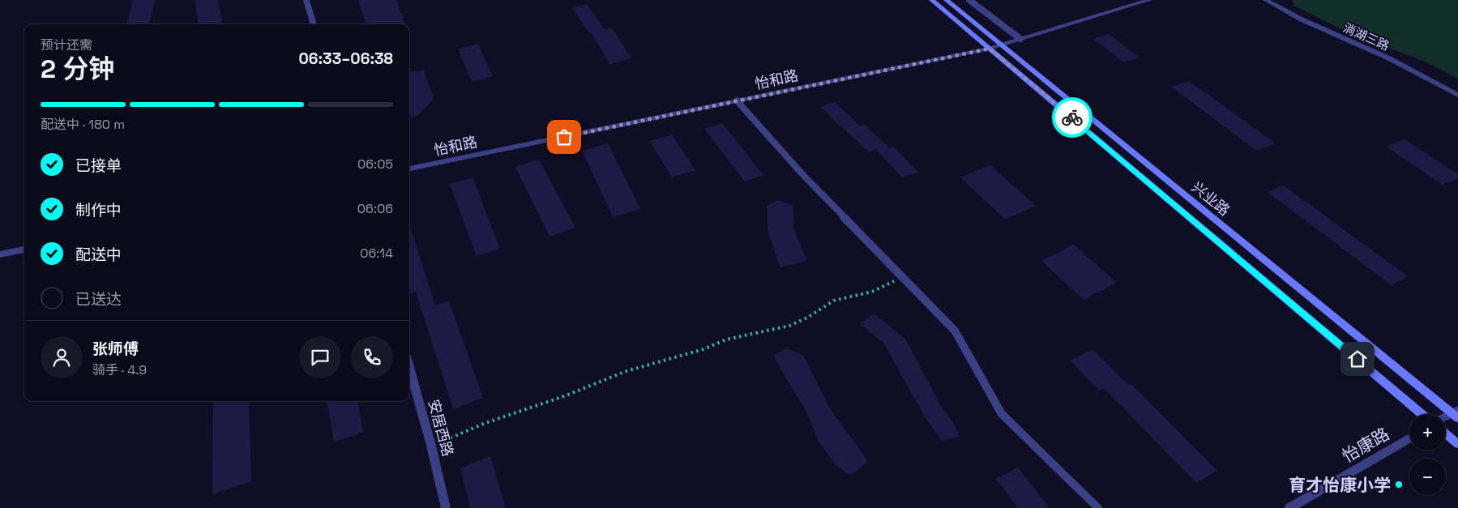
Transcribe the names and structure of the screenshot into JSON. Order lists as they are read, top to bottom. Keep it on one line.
{"streets":{"main road":["兴业路"],"street":["淌湖三路","怡和路","安居西路","怡康路"]},"crossings":[["怡和路","兴业路"]],"places":["育才怡康小学"],"page":{"heading":["2 分钟","预计还需","06:33–06:38"],"panel":["张师傅","骑手 · 4.9"],"bar":"配送中 · 180 m","list":[["已接单","06:05"],["制作中","06:06"],["配送中","06:14"],"已送达"],"map_buttons":["+","−"]}}
